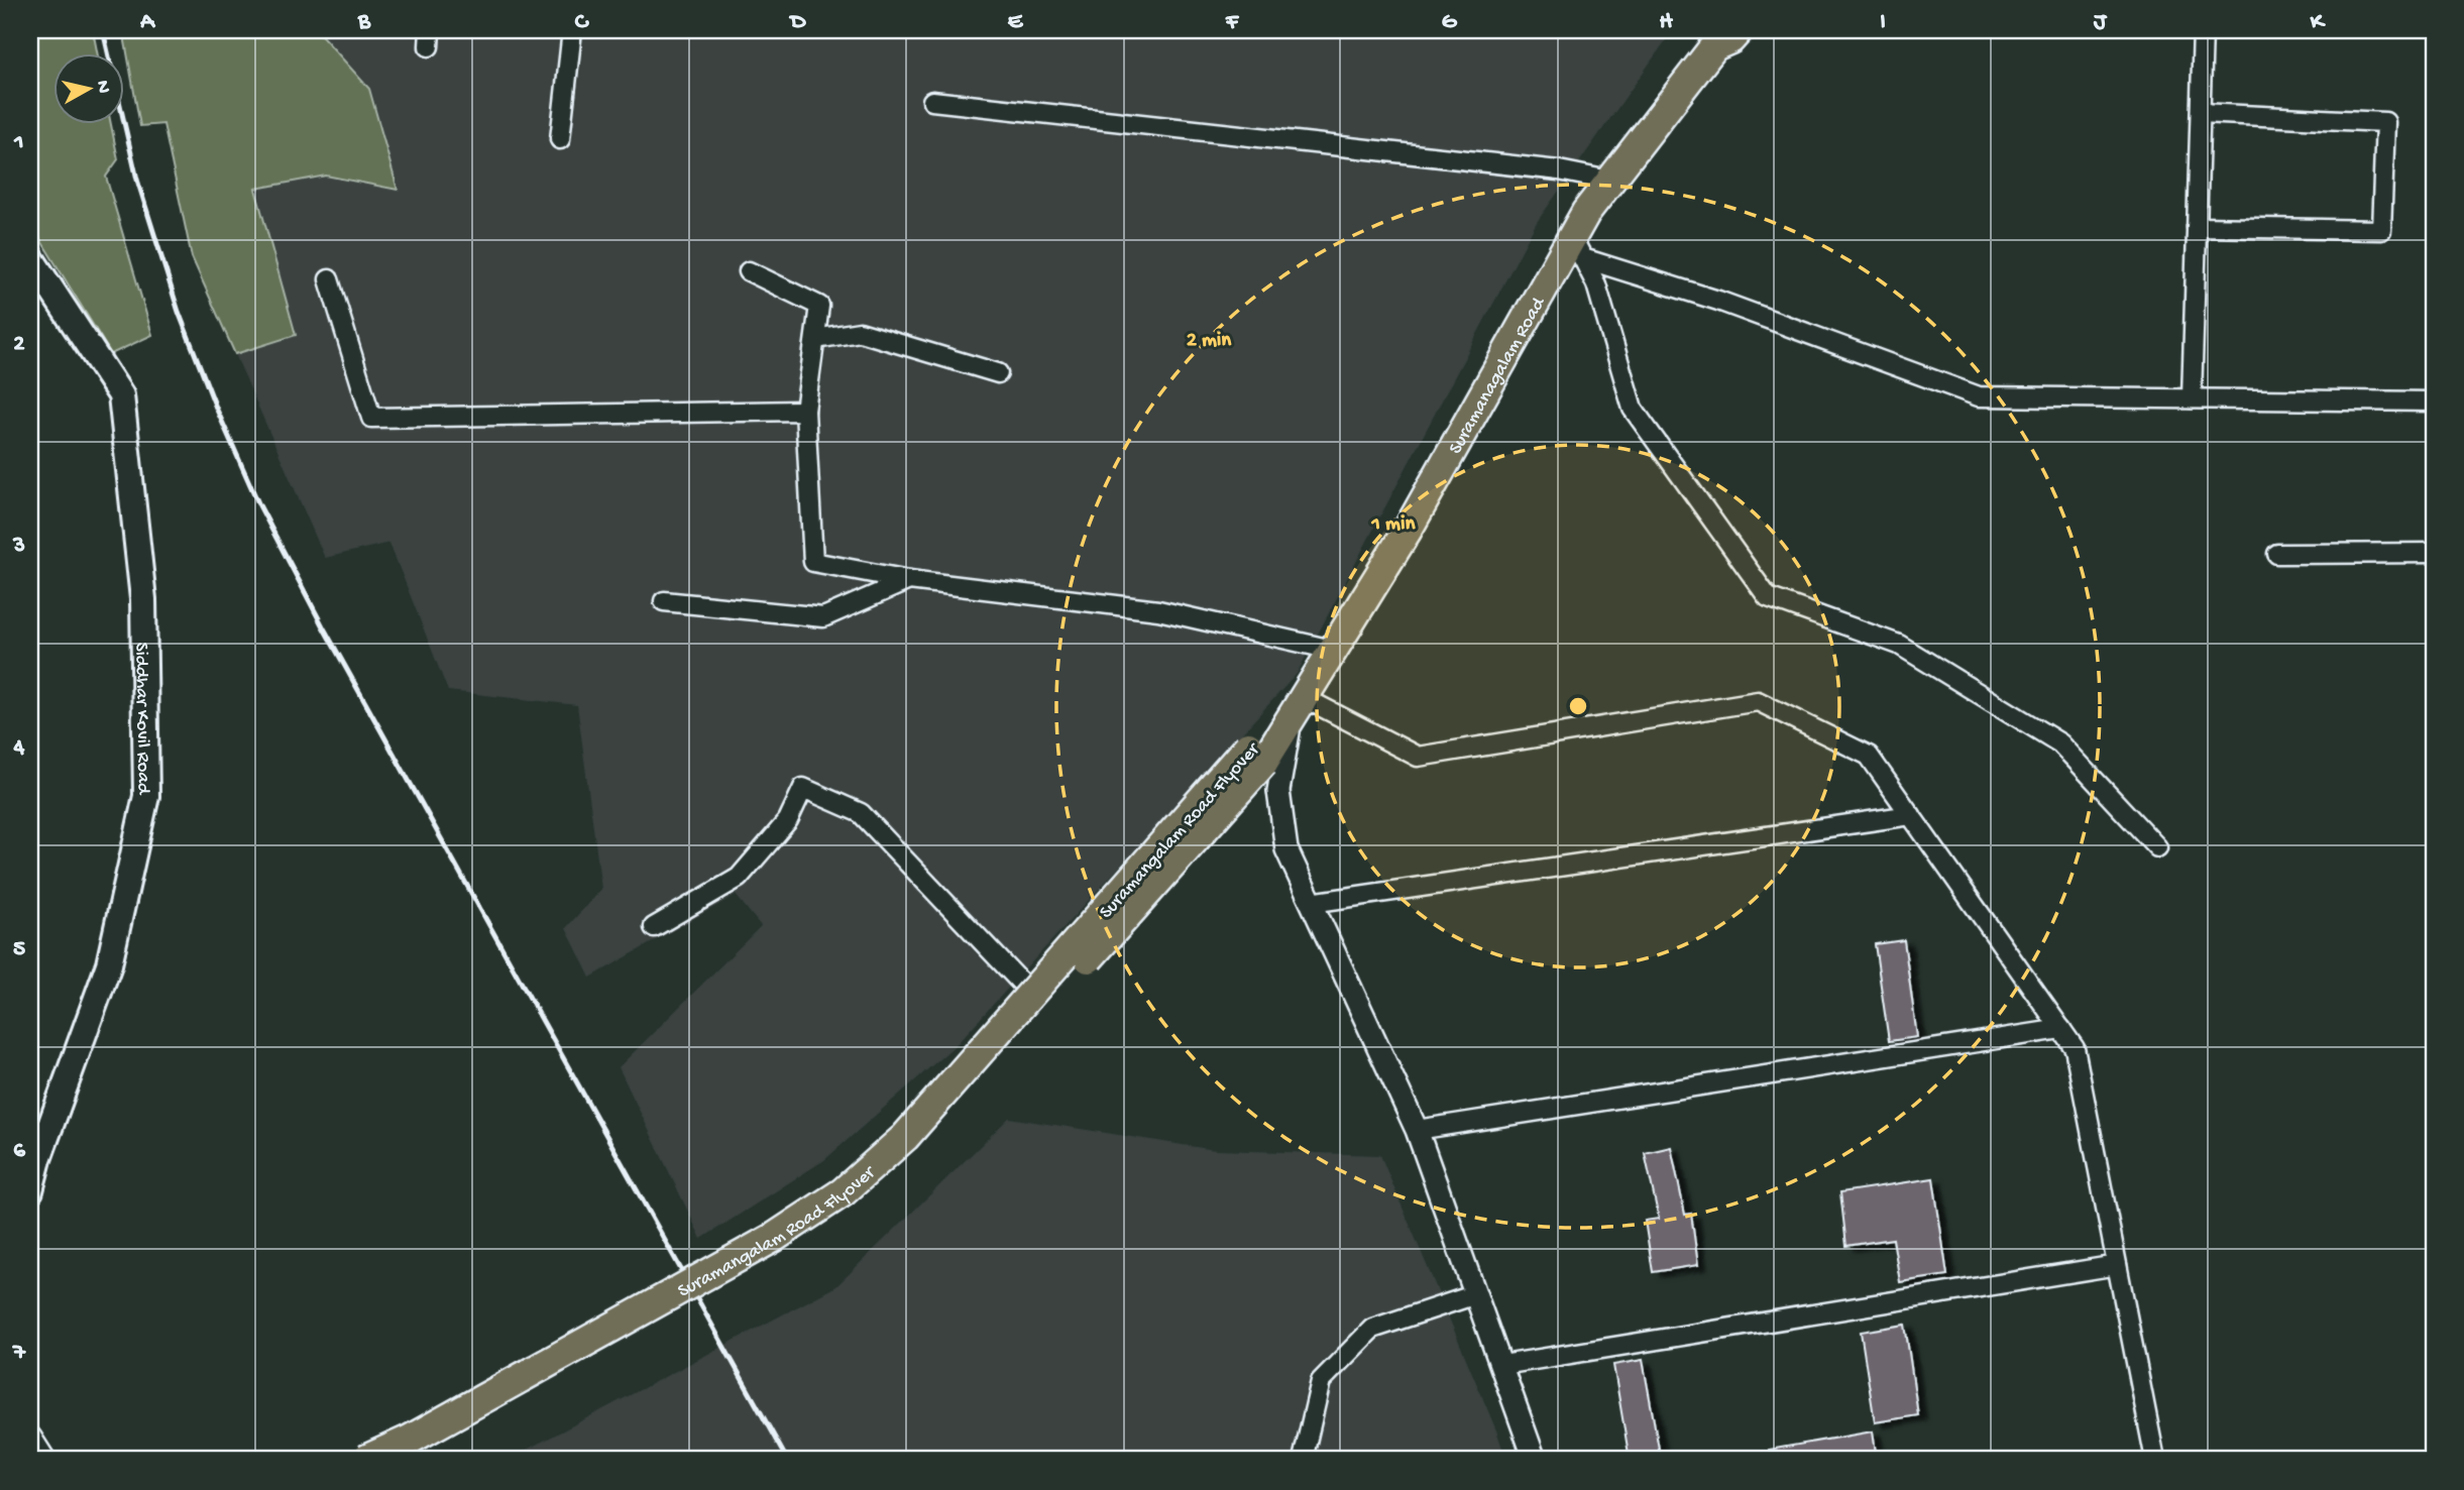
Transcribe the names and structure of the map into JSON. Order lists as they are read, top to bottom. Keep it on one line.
{"streets":{"main road":["Suramanagalam Road","Siddhar Kovil Road","Suramangalam Road Flyover"]},"crossings":[["Suramanagalam Road","Suramangalam Road Flyover"]],"north":"right","grid":{"columns":["A","B","C","D","E","F","G","H","I","J","K"],"rows":["1","2","3","4","5","6","7"]},"rings":["2 min","1 min"]}
